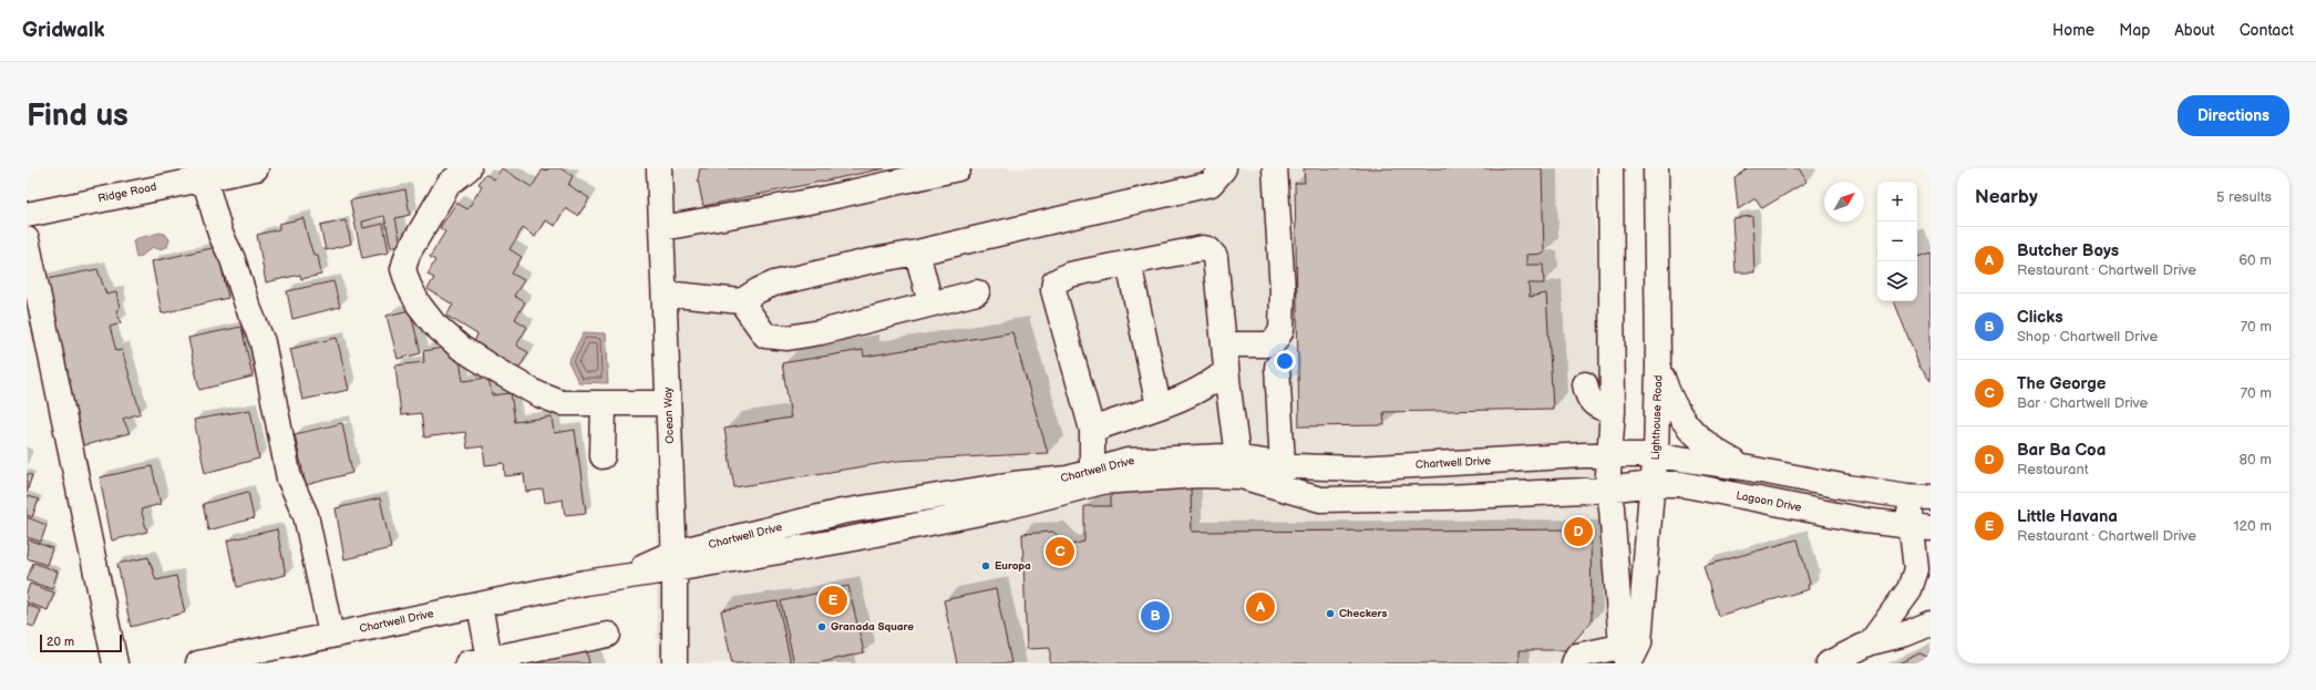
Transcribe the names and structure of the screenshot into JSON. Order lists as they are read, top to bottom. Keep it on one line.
{"streets":{"street":["Ridge Road","Ocean Way","Lighthouse Road","Chartwell Drive","Lagoon Drive"]},"crossings":[["Ocean Way","Chartwell Drive"],["Lighthouse Road","Lagoon Drive"],["Chartwell Drive","Lagoon Drive"]],"places":["Europa","Checkers","Granada Square"],"scale_bar":"20 m","north":"top right","page":{"header":"Gridwalk","nav":["Home","Map","About","Contact"],"buttons":"Directions","title":"Find us","heading":["Nearby","5 results"],"map_buttons":["+","−"],"list":[{"mark":"A","name":"Butcher Boys","note":"Restaurant · Chartwell Drive","value":"60 m"},{"mark":"B","name":"Clicks","note":"Shop · Chartwell Drive","value":"70 m"},{"mark":"C","name":"The George","note":"Bar · Chartwell Drive","value":"70 m"},{"mark":"D","name":"Bar Ba Coa","note":"Restaurant","value":"80 m"},{"mark":"E","name":"Little Havana","note":"Restaurant · Chartwell Drive","value":"120 m"}],"pins":["D","C","E","A","B"],"scale":"20 m"}}
